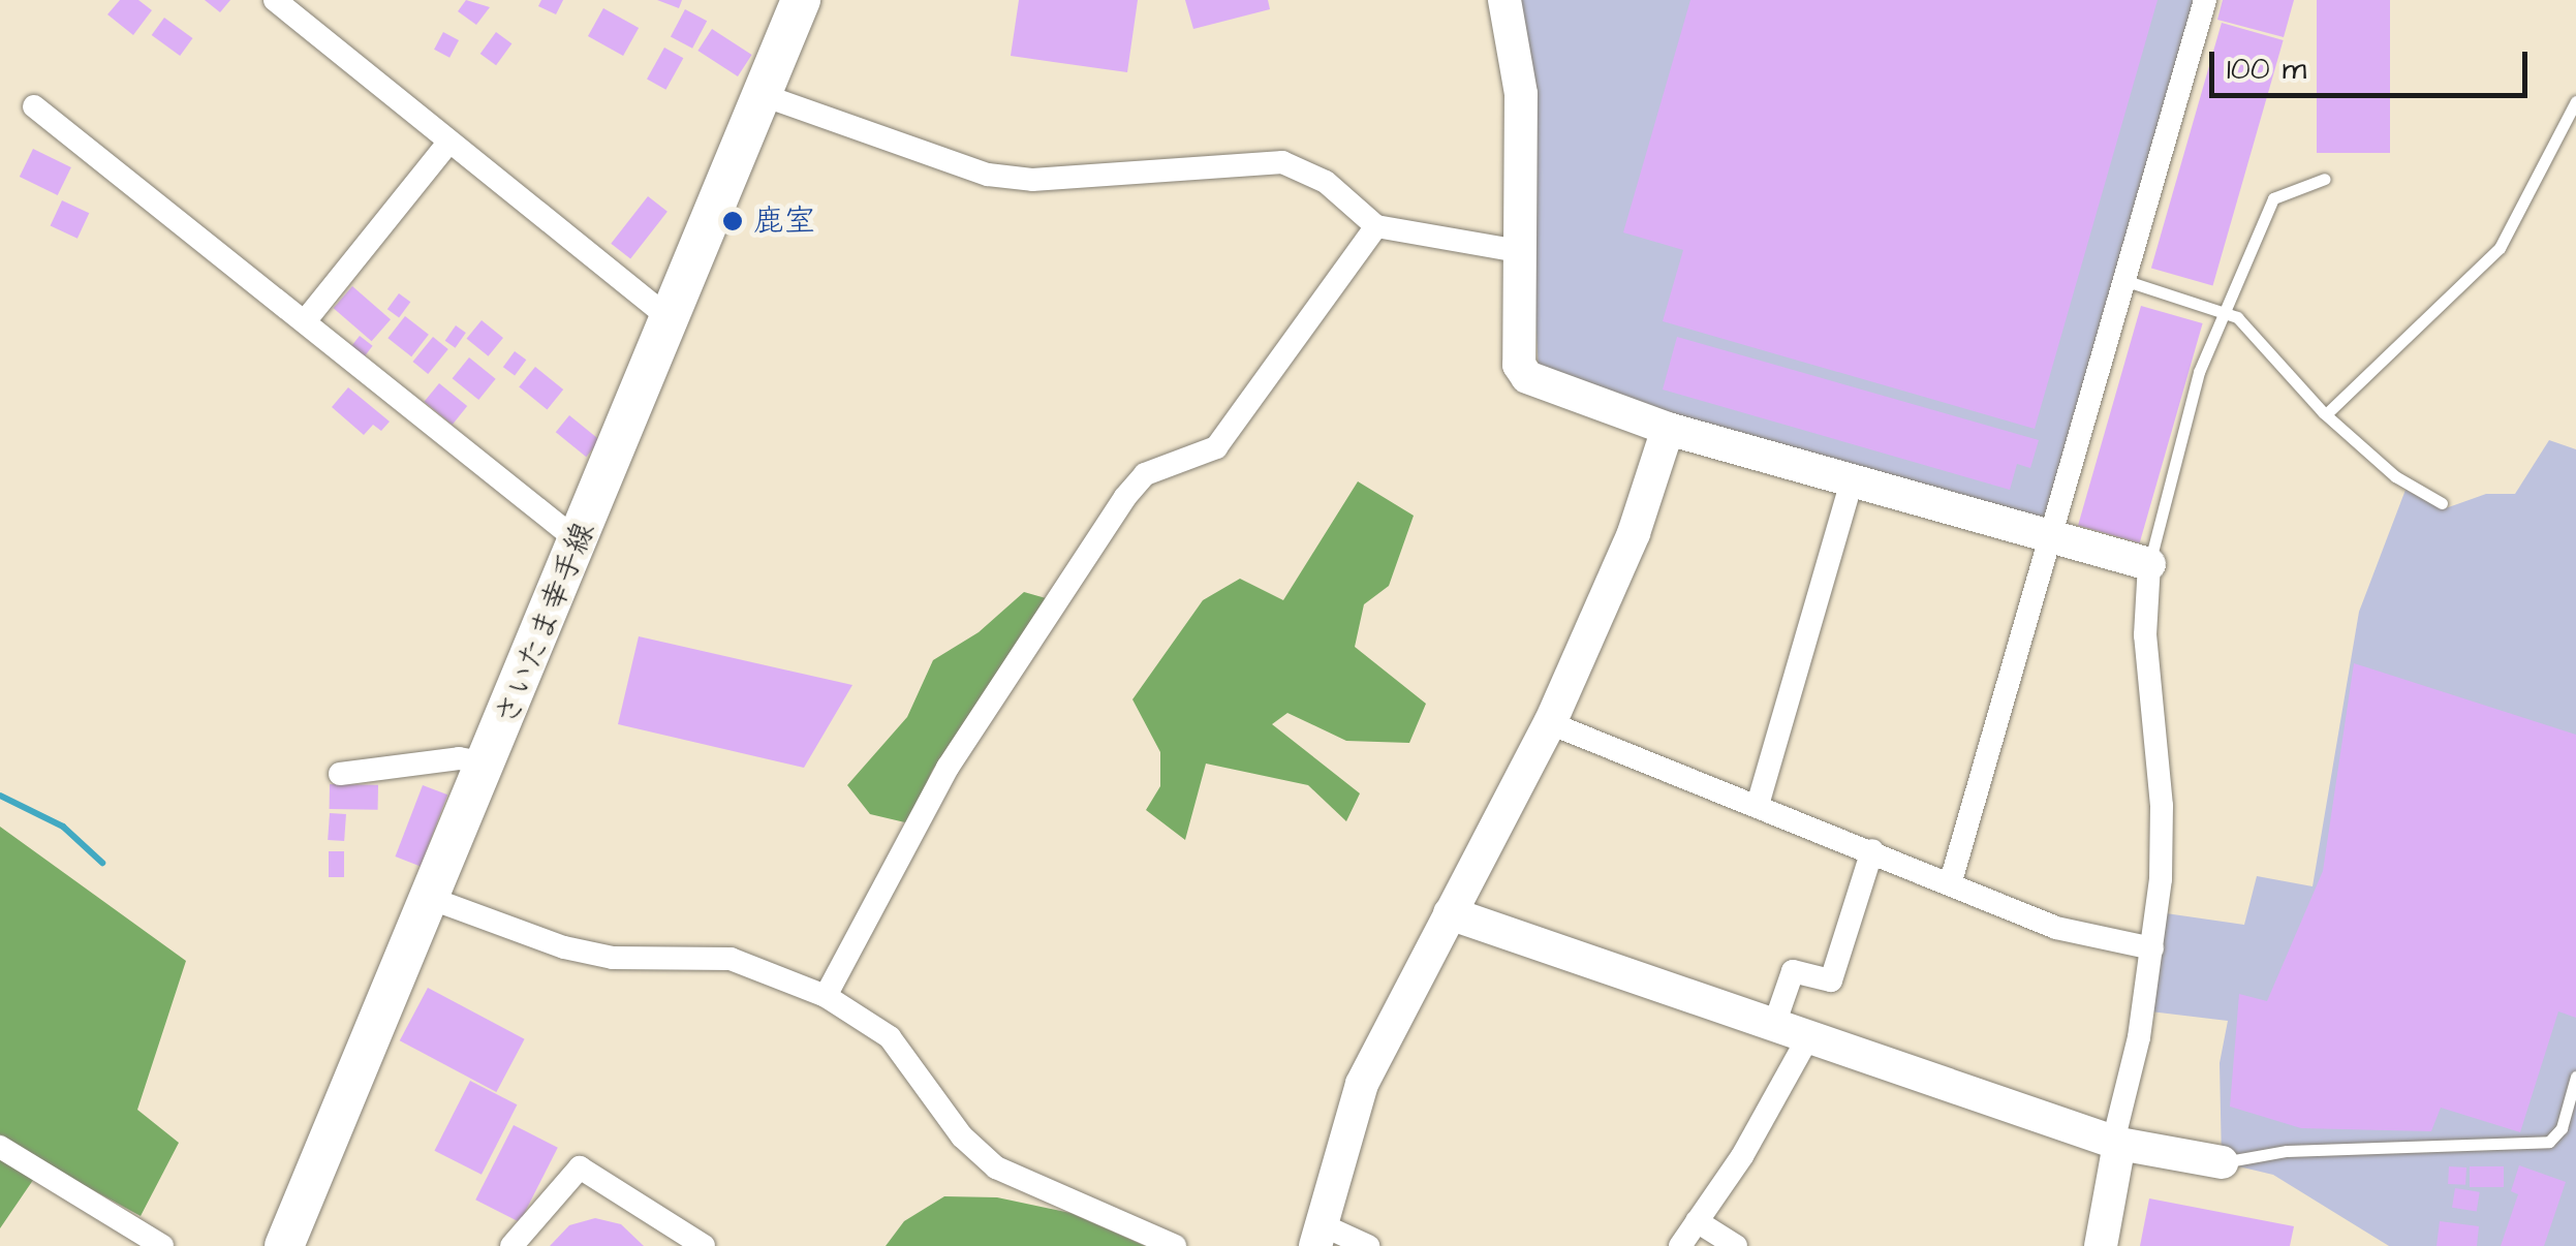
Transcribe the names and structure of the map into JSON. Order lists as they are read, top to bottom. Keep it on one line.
{"streets":{"main road":["さいたま幸手線"]},"places":["鹿室"],"scale_bar":"100 m"}
